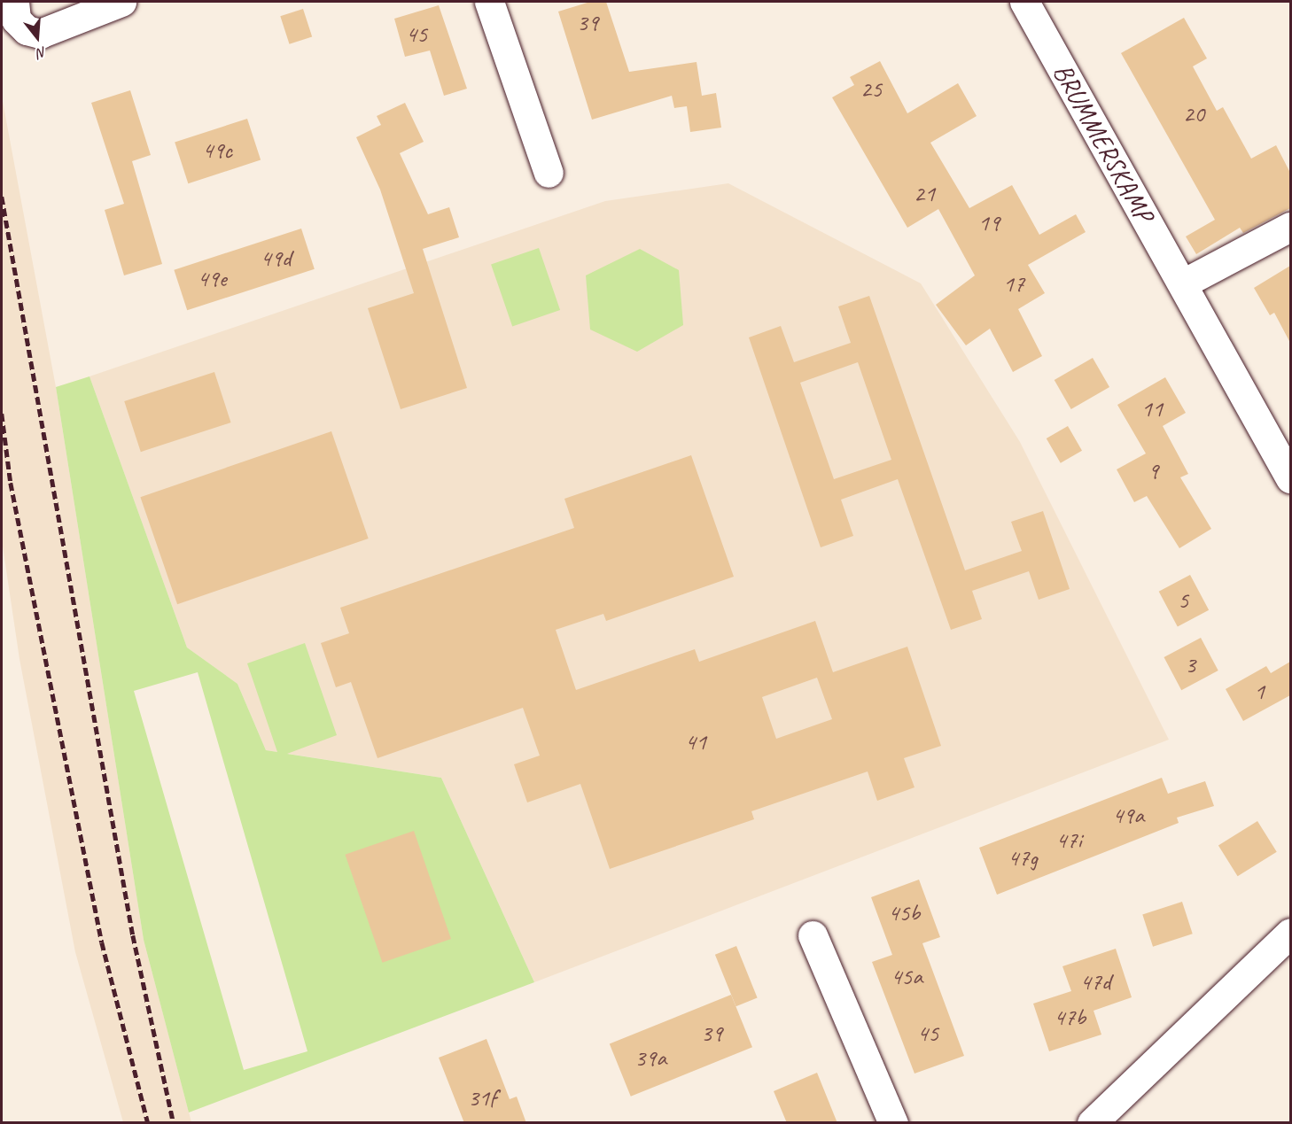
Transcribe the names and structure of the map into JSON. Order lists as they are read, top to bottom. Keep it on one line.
{"streets":{"street":["BRUMMERSKAMP"]},"house_numbers":["39","45","25","20","49c","21","19","49d","49e","17","11","9","5","3","1","41","49a","47i","47g","45b","45a","47d","47b","39","45","39a","31f"],"north":"bottom"}
